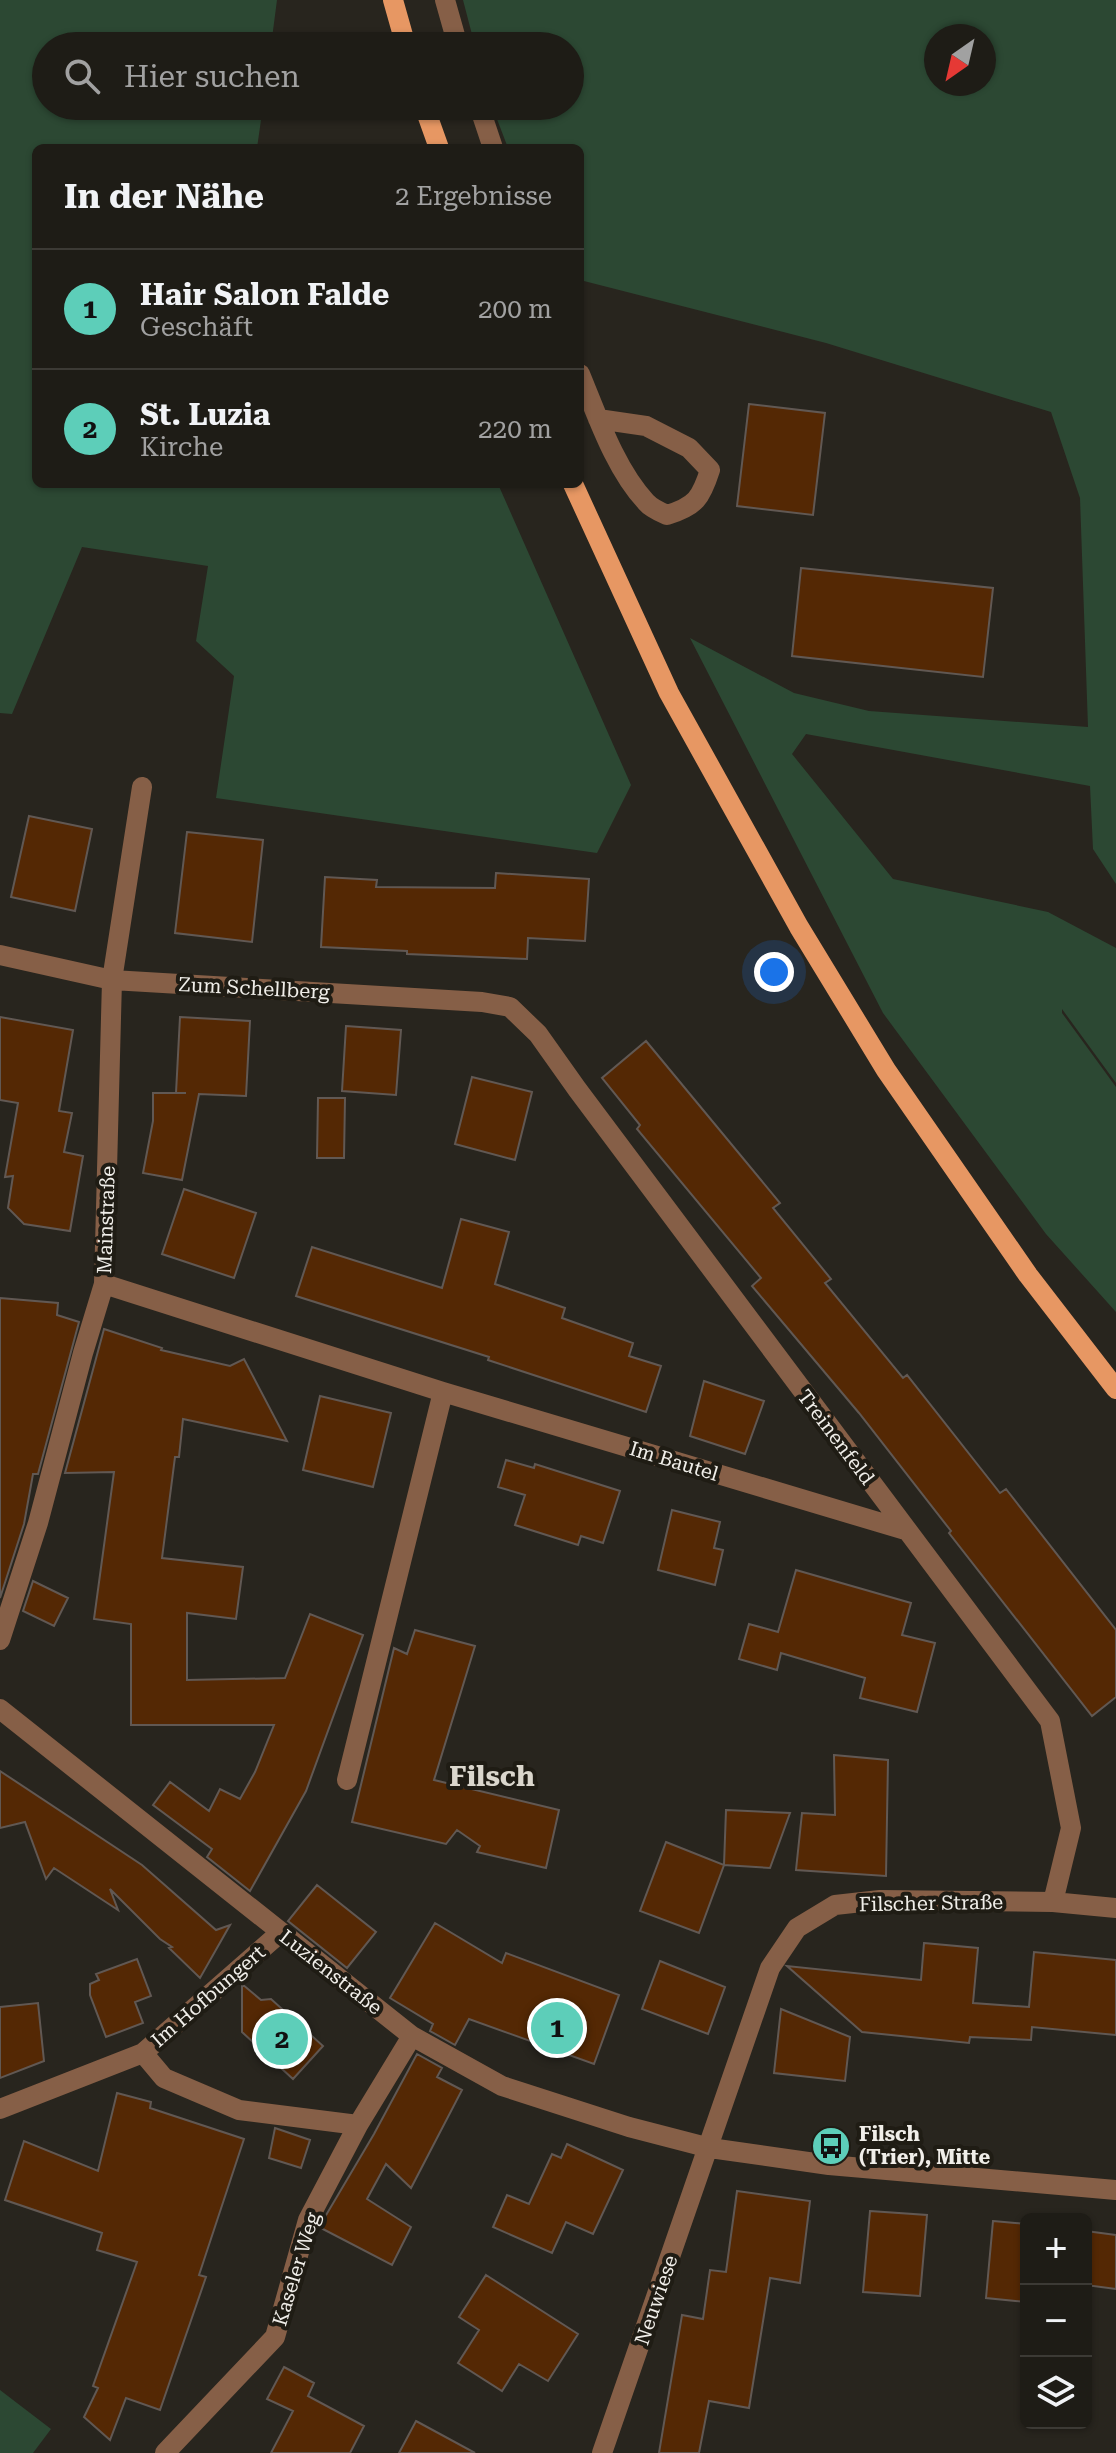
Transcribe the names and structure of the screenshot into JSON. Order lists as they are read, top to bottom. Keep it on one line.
{"streets":{"street":["Zum Schellberg","Mainstraße","Treinenfeld","Im Bautel","Filscher Straße","Luzienstraße","Im Hofbungert","Kaseler Weg","Neuwiese"]},"crossings":[["Zum Schellberg","Mainstraße"],["Zum Schellberg","Treinenfeld"],["Mainstraße","Im Bautel"],["Treinenfeld","Im Bautel"],["Treinenfeld","Filscher Straße"],["Filscher Straße","Luzienstraße"],["Filscher Straße","Neuwiese"],["Luzienstraße","Im Hofbungert"],["Luzienstraße","Kaseler Weg"],["Luzienstraße","Neuwiese"]],"districts":["Filsch"],"places":{"bus stop":["Filsch (Trier), Mitte"]},"north":"bottom left","page":{"search":"Hier suchen","heading":["In der Nähe","2 Ergebnisse"],"list":[{"mark":"1","name":"Hair Salon Falde","note":"Geschäft","value":"200 m"},{"mark":"2","name":"St. Luzia","note":"Kirche","value":"220 m"}],"pins":["1","2"],"map_buttons":["+","−"]}}
